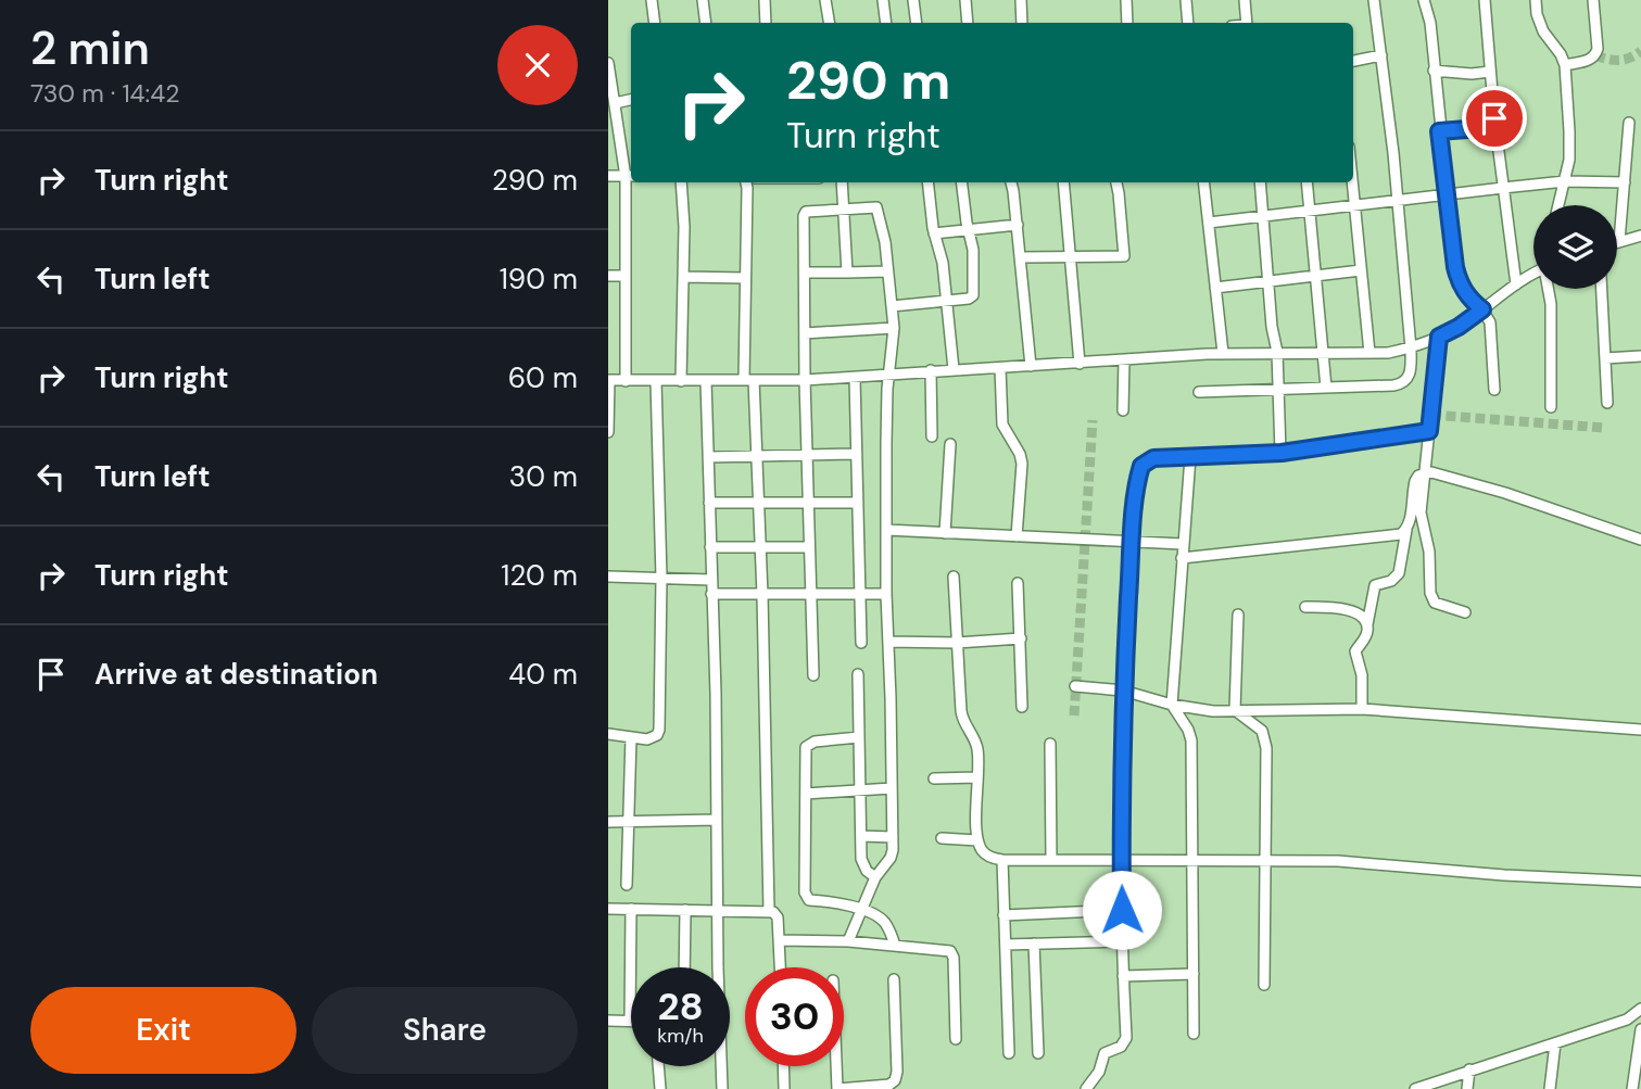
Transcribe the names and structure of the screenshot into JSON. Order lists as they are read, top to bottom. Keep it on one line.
{"page":{"heading":["2 min","730 m · 14:42"],"turn":["290 m","Turn right"],"list":[{"name":"Turn right","value":"290 m"},{"name":"Turn left","value":"190 m"},{"name":"Turn right","value":"60 m"},{"name":"Turn left","value":"30 m"},{"name":"Turn right","value":"120 m"},{"name":"Arrive at destination","value":"40 m"}],"speed":"28 km/h","limit":"30","buttons":["Exit","Share"]}}
